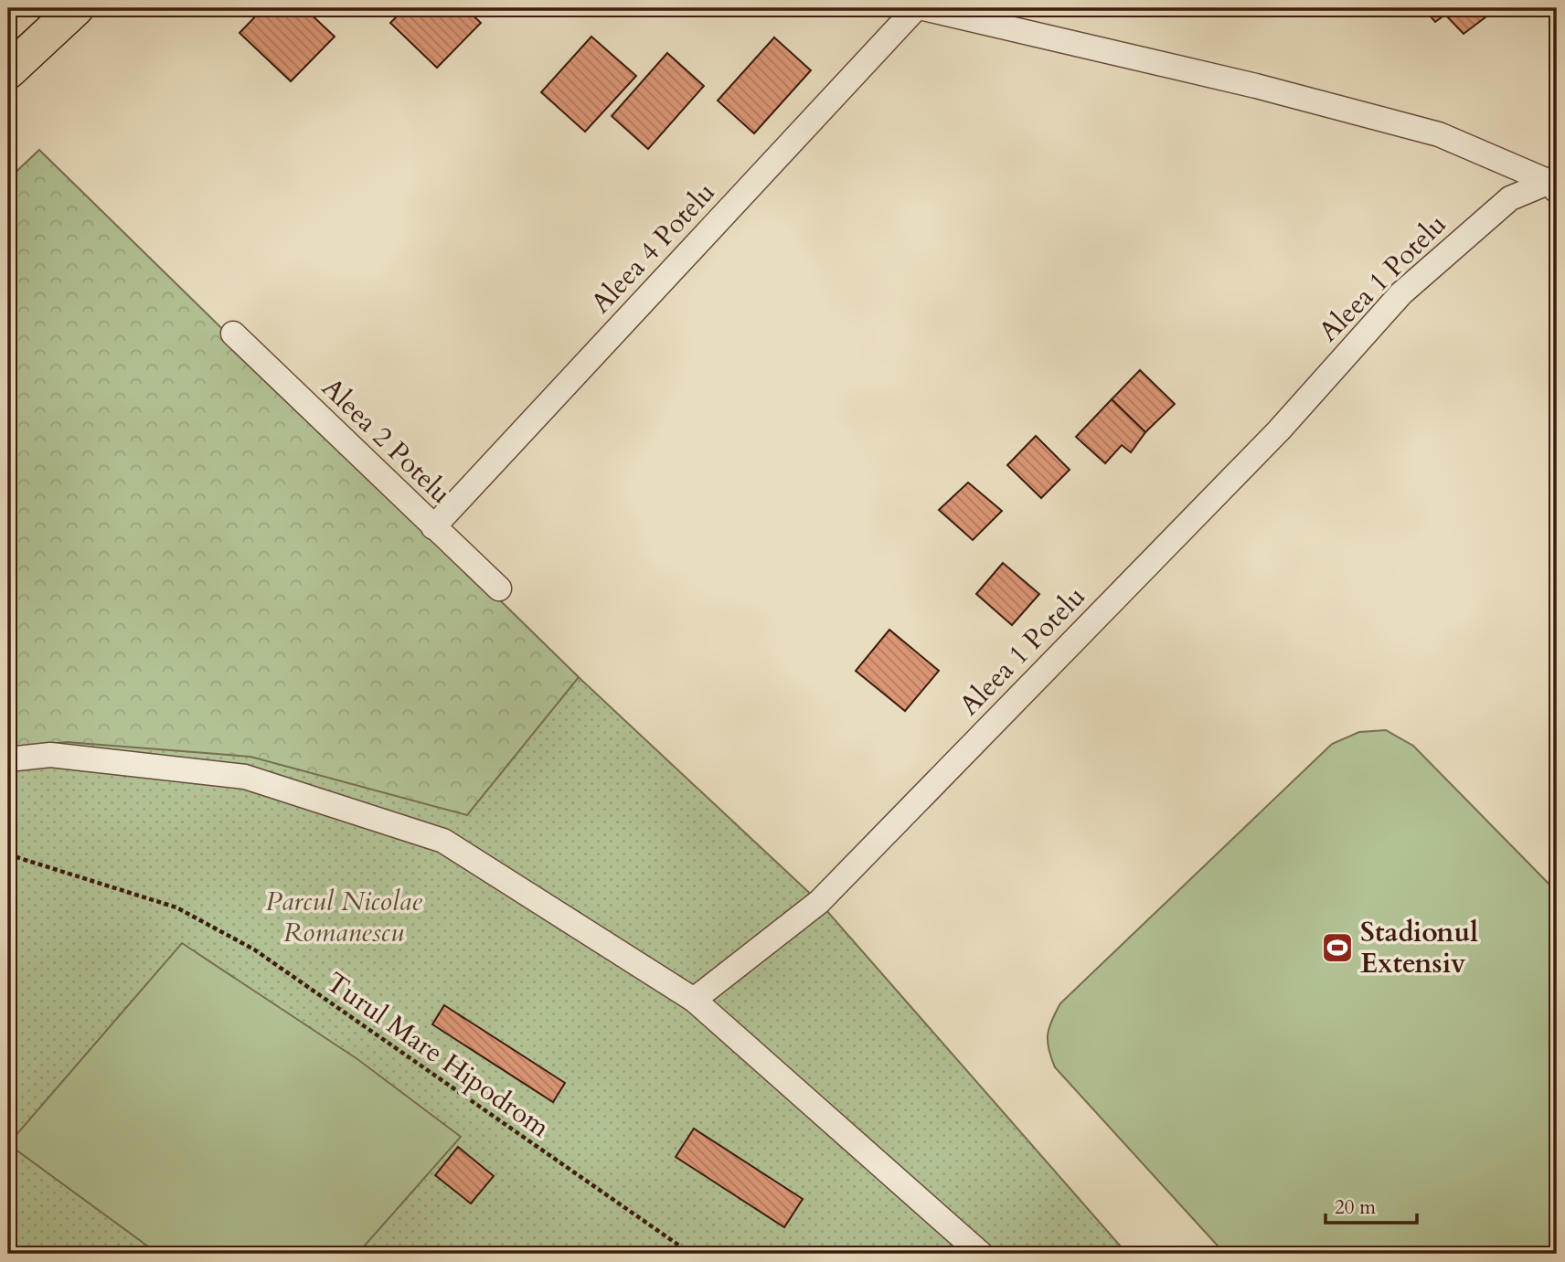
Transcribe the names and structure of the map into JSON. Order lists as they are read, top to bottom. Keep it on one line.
{"streets":{"street":["Aleea 4 Potelu","Aleea 1 Potelu","Aleea 2 Potelu"],"path":["Turul Mare Hipodrom"]},"crossings":[["Aleea 4 Potelu","Aleea 2 Potelu"]],"parks":["Parcul Nicolae Romanescu"],"places":{"sports":["Stadionul Extensiv"]},"scale_bar":"20 m"}
